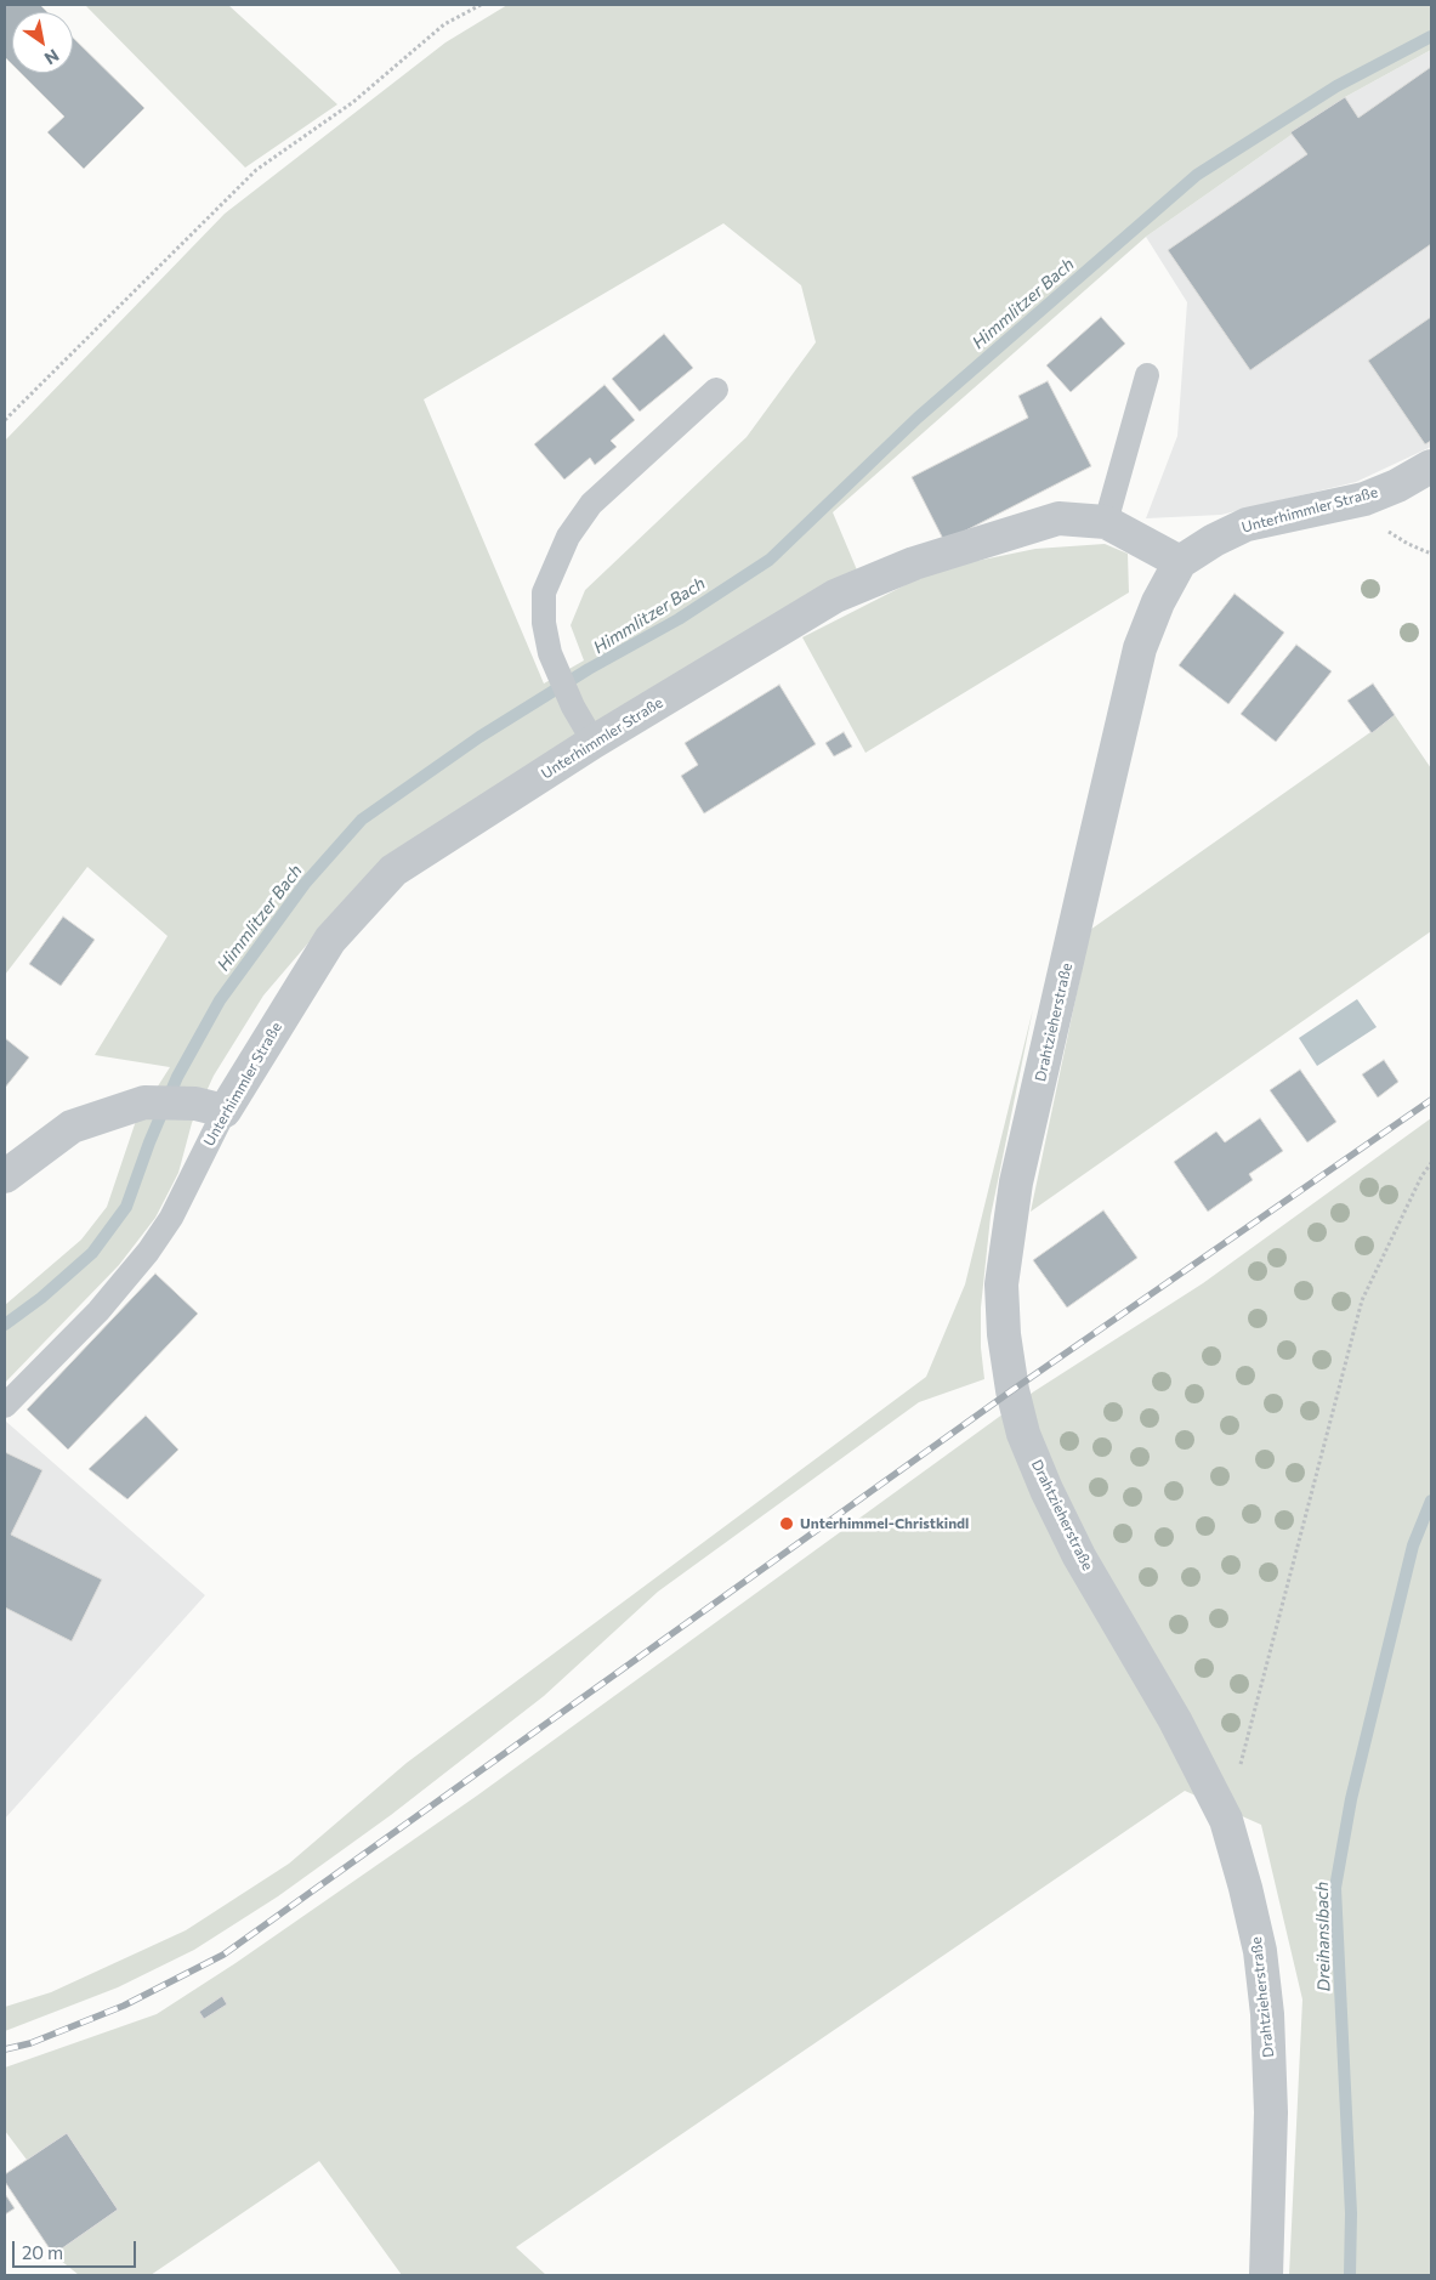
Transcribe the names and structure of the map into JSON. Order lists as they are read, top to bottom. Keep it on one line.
{"streets":{"street":["Unterhimmler Straße","Drahtzieherstraße"]},"crossings":[["Unterhimmler Straße","Drahtzieherstraße"]],"water":["Himmlitzer Bach","Dreihanslbach"],"places":["Unterhimmel-Christkindl"],"scale_bar":"20 m","north":"bottom right"}
